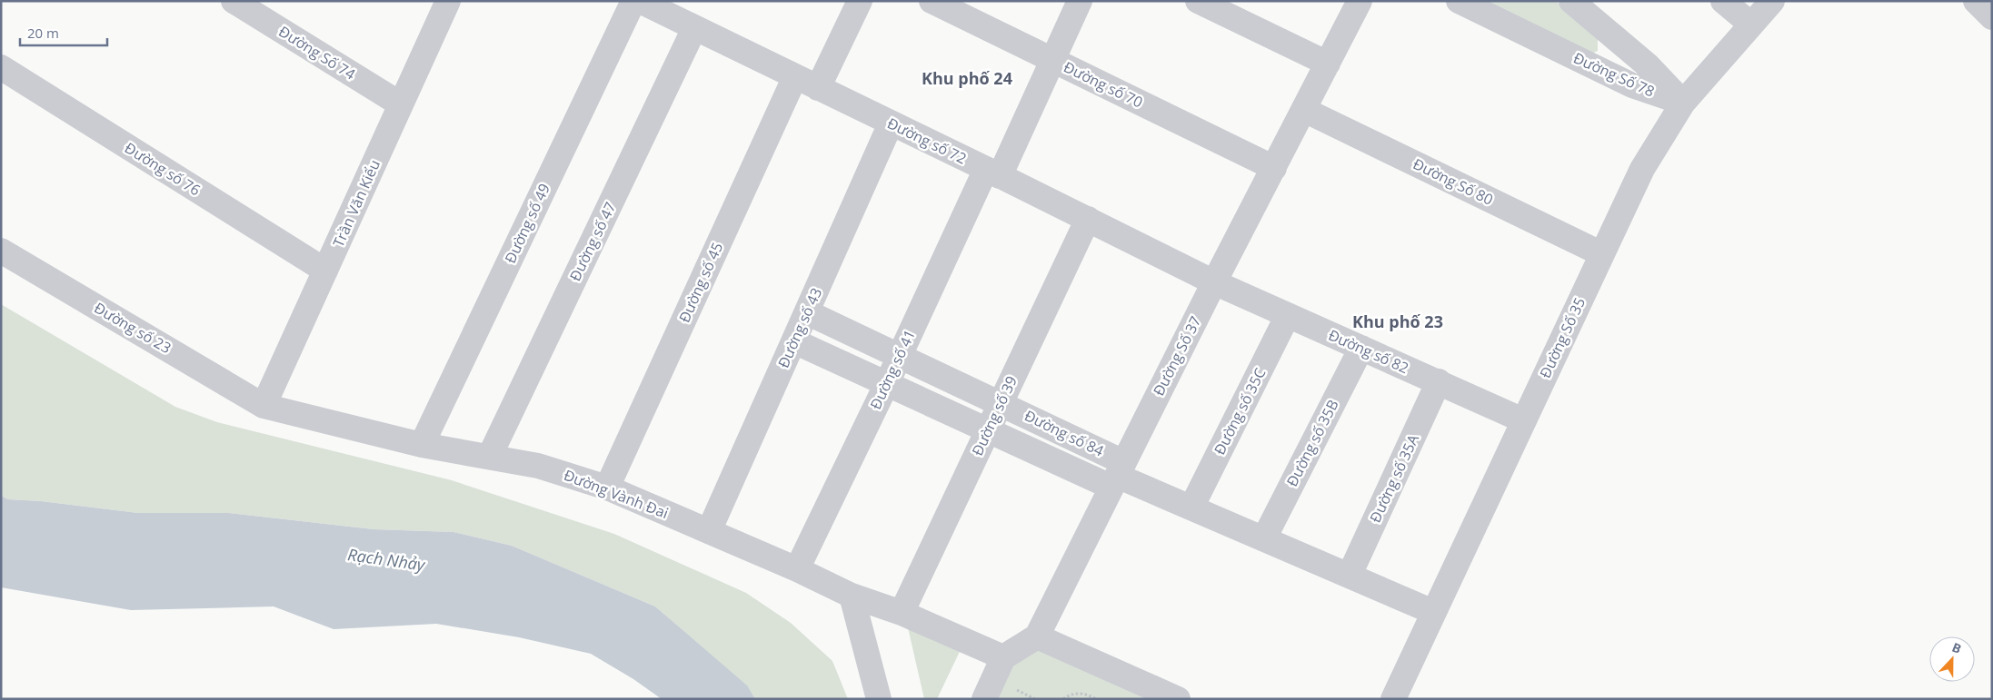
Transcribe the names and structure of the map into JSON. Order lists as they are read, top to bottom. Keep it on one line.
{"streets":{"street":["Đường Số 74","Đường Số 78","Đường số 70","Đường số 72","Đường số 76","Đường Số 80","Trần Văn Kiểu","Đường số 49","Đường số 47","Đường số 45","Đường số 23","Đường số 43","Đường Số 35","Đường số 82","Đường Số 37","Đường số 41","Đường số 35C","Đường số 39","Đường số 84","Đường số 35B","Đường số 35A","Đường Vành Đai"]},"crossings":[["Đường Số 74","Trần Văn Kiểu"],["Đường Số 78","Đường Số 35"],["Đường số 70","Đường Số 37"],["Đường số 72","Đường số 47"],["Đường số 72","Đường số 45"],["Đường số 72","Đường số 43"],["Đường số 72","Đường số 82"],["Đường số 72","Đường Số 37"],["Đường số 72","Đường số 41"],["Đường số 72","Đường số 39"],["Đường số 76","Trần Văn Kiểu"],["Đường Số 80","Đường Số 35"],["Đường Số 80","Đường Số 37"],["Trần Văn Kiểu","Đường số 23"],["Trần Văn Kiểu","Đường Vành Đai"],["Đường số 49","Đường Vành Đai"],["Đường số 47","Đường Vành Đai"],["Đường số 45","Đường Vành Đai"],["Đường số 23","Đường Vành Đai"],["Đường số 43","Đường số 84"],["Đường số 43","Đường Vành Đai"],["Đường Số 35","Đường số 82"],["Đường Số 35","Đường số 84"],["Đường số 82","Đường Số 37"],["Đường số 82","Đường số 35C"],["Đường số 82","Đường số 35B"],["Đường số 82","Đường số 35A"],["Đường Số 37","Đường số 84"],["Đường số 41","Đường số 84"],["Đường số 41","Đường Vành Đai"],["Đường số 35C","Đường số 84"],["Đường số 39","Đường số 84"],["Đường số 39","Đường Vành Đai"],["Đường số 84","Đường số 35B"],["Đường số 84","Đường số 35A"]],"districts":["Khu phố 24","Khu phố 23"],"water":["Rạch Nhảy"],"scale_bar":"20 m","north":"top"}
